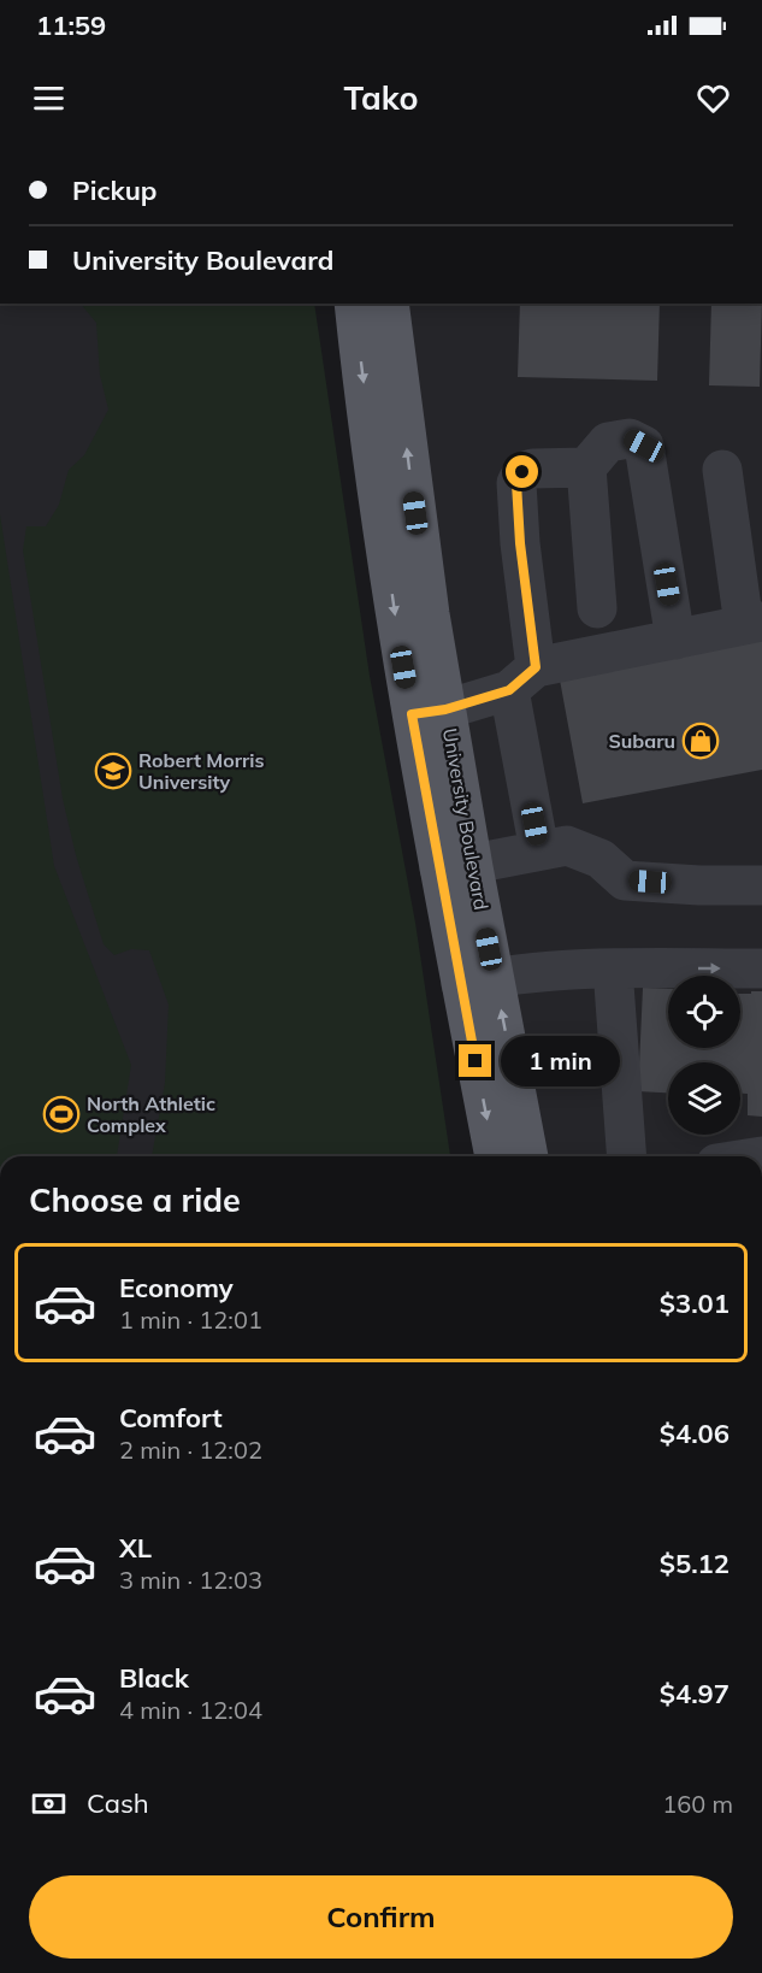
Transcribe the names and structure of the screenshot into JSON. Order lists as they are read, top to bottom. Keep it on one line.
{"streets":{"main road":["University Boulevard"]},"places":{"shop":["Subaru"],"school or university":["Robert Morris University"],"sports":["North Athletic Complex"]},"page":{"status":"11:59","header":"Tako","banner":["Pickup","University Boulevard"],"bubble":"1 min","heading":"Choose a ride","list":[{"name":"Economy","note":"1 min · 12:01","value":"$3.01"},{"name":"Comfort","note":"2 min · 12:02","value":"$4.06"},{"name":"XL","note":"3 min · 12:03","value":"$5.12"},{"name":"Black","note":"4 min · 12:04","value":"$4.97"}],"pay":["Cash","160 m"],"buttons":"Confirm"}}
